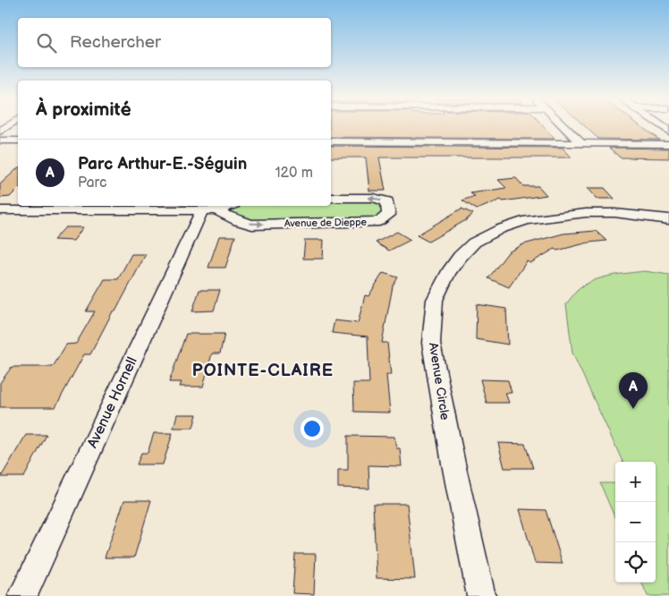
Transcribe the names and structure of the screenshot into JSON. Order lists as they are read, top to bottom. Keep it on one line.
{"streets":{"street":["Avenue de Dieppe","Avenue Circle","Avenue Hornell"]},"crossings":[["Avenue de Dieppe","Avenue Hornell"]],"districts":["POINTE-CLAIRE"],"page":{"search":"Rechercher","heading":"À proximité","list":[{"mark":"A","name":"Parc Arthur-E.-Séguin","note":"Parc","value":"120 m"}],"pins":"A","map_buttons":["+","−"]}}
